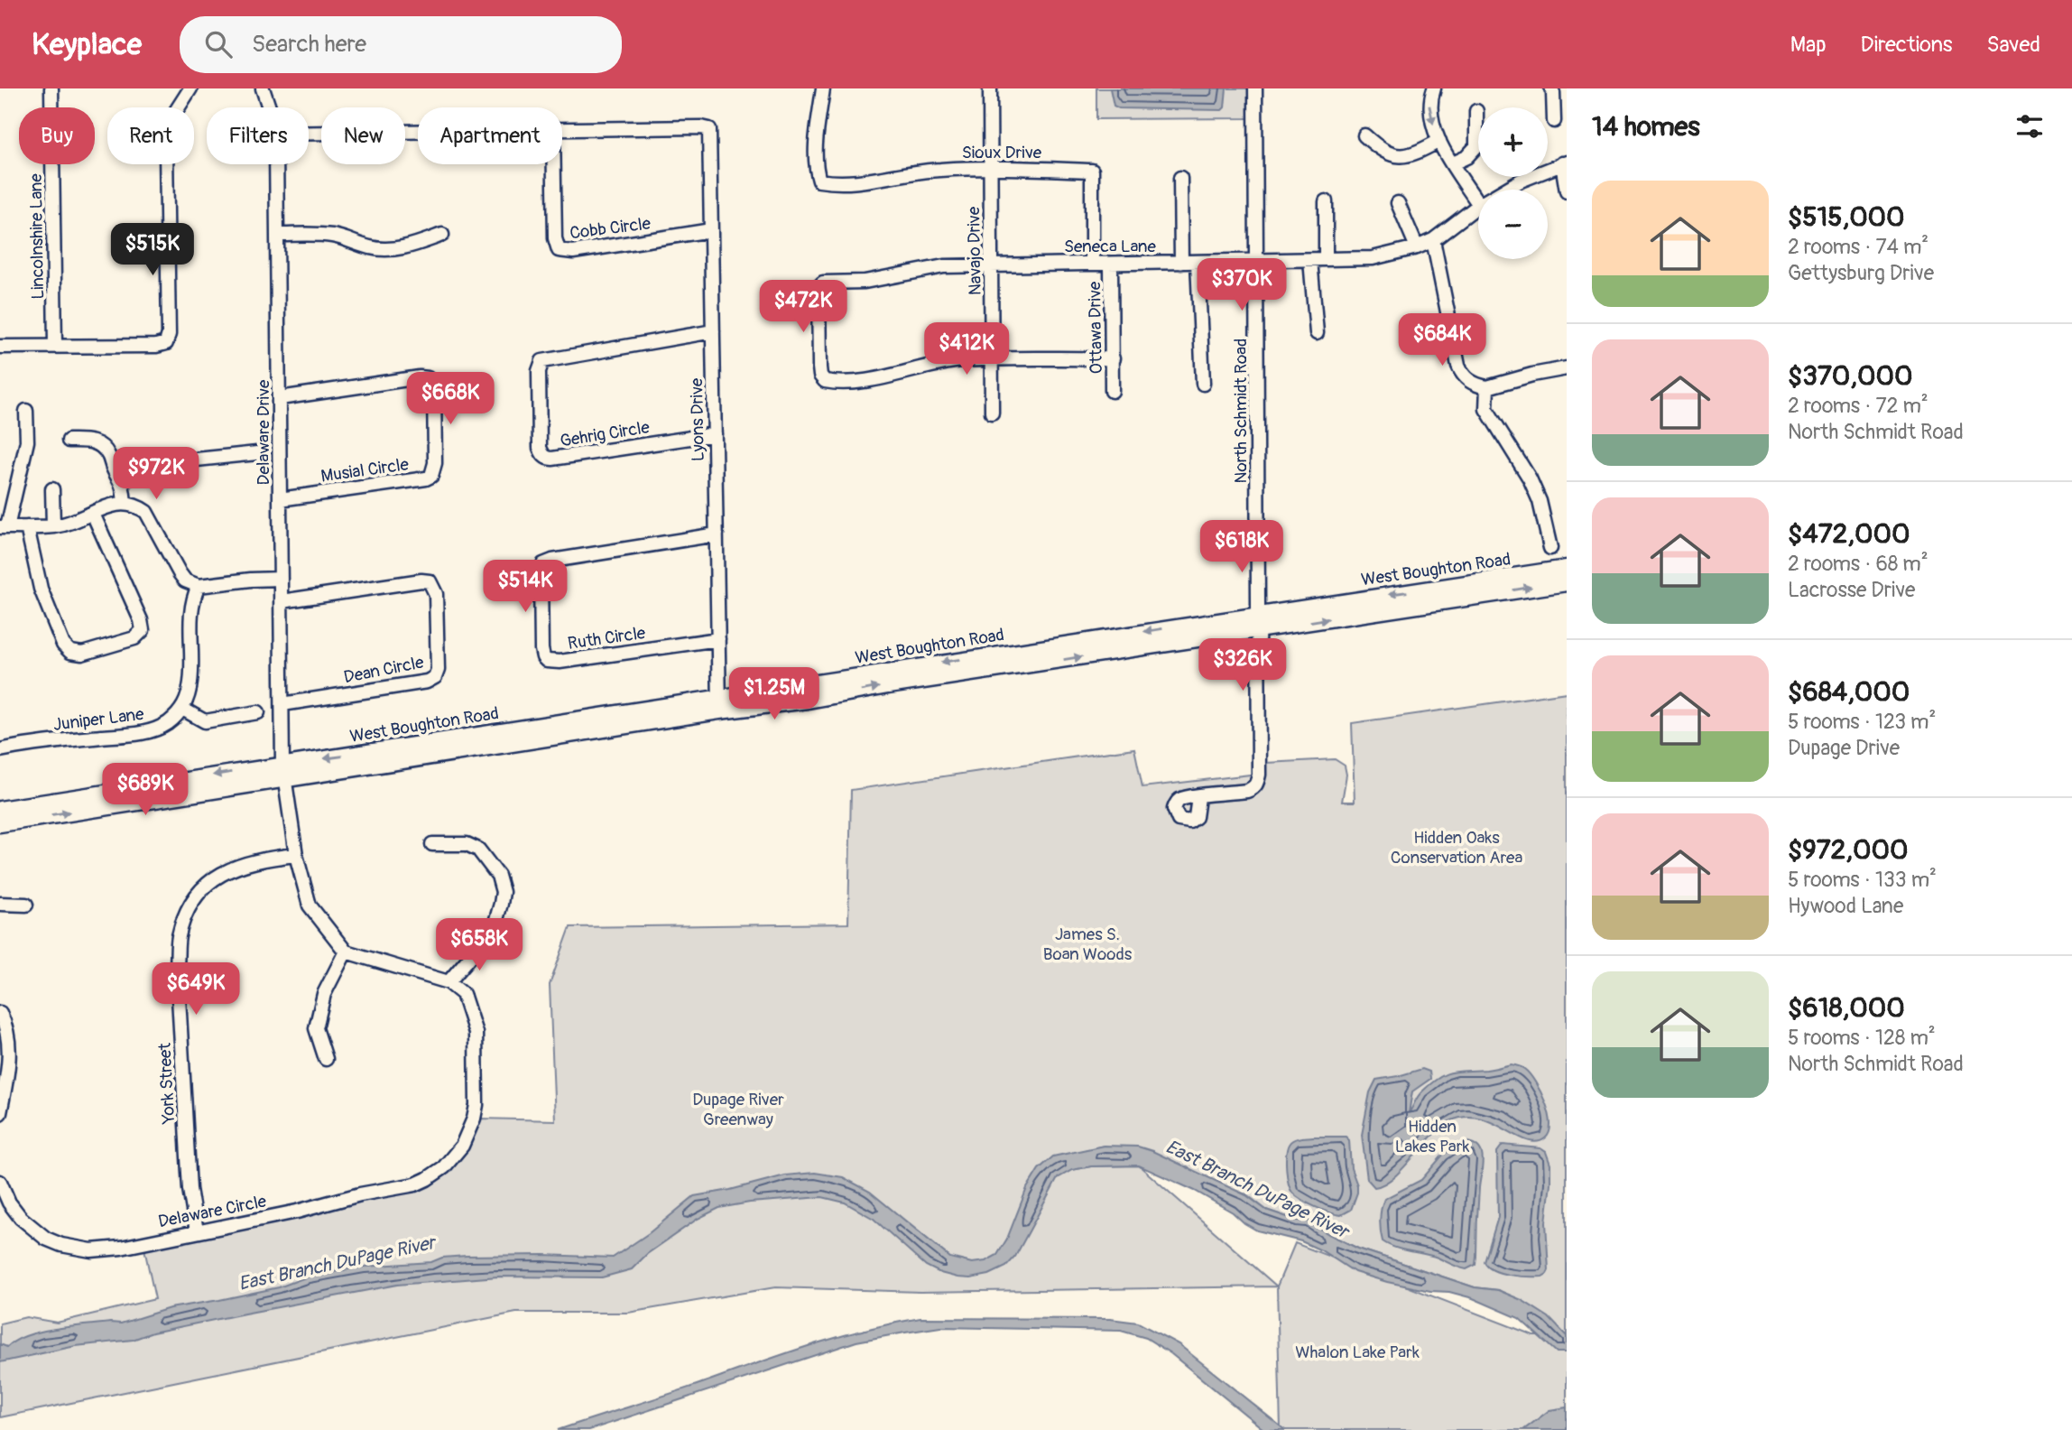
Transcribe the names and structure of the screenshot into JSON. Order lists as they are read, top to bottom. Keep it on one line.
{"streets":{"main road":["West Boughton Road"],"street":["Sioux Drive","Cobb Circle","Lincolnshire Lane","Seneca Lane","Navajo Drive","Ottawa Drive","North Schmidt Road","Lyons Drive","Delaware Drive","Gehrig Circle","Musial Circle","Ruth Circle","Dean Circle","Juniper Lane","York Street","Delaware Circle"]},"crossings":[["Sioux Drive","Seneca Lane"],["Sioux Drive","Navajo Drive"],["Cobb Circle","Lyons Drive"],["Seneca Lane","Navajo Drive"],["Seneca Lane","Ottawa Drive"],["Seneca Lane","North Schmidt Road"],["North Schmidt Road","West Boughton Road"],["Lyons Drive","Gehrig Circle"],["Lyons Drive","West Boughton Road"],["Lyons Drive","Ruth Circle"],["Delaware Drive","Musial Circle"],["Delaware Drive","West Boughton Road"],["Delaware Drive","Dean Circle"],["York Street","Delaware Circle"]],"water":["East Branch DuPage River"],"parks":["Hidden Oaks Conservation Area","James S. Boan Woods","Dupage River Greenway","Hidden Lakes Park","Whalon Lake Park"],"page":{"header":"Keyplace","search":"Search here","nav":["Map","Directions","Saved"],"heading":"14 homes","map_buttons":["+","−"],"chip":["Buy","Rent","Filters","New","Apartment"],"list":[{"name":"$515,000","note":"2 rooms · 74 m² · Gettysburg Drive"},{"name":"$370,000","note":"2 rooms · 72 m² · North Schmidt Road"},{"name":"$472,000","note":"2 rooms · 68 m² · Lacrosse Drive"},{"name":"$684,000","note":"5 rooms · 123 m² · Dupage Drive"},{"name":"$972,000","note":"5 rooms · 133 m² · Hywood Lane"},{"name":"$618,000","note":"5 rooms · 128 m² · North Schmidt Road"}],"price":["$515K","$370K","$472K","$684K","$412K","$668K","$972K","$618K","$514K","$326K","$1.25M","$689K","$658K","$649K"]}}
